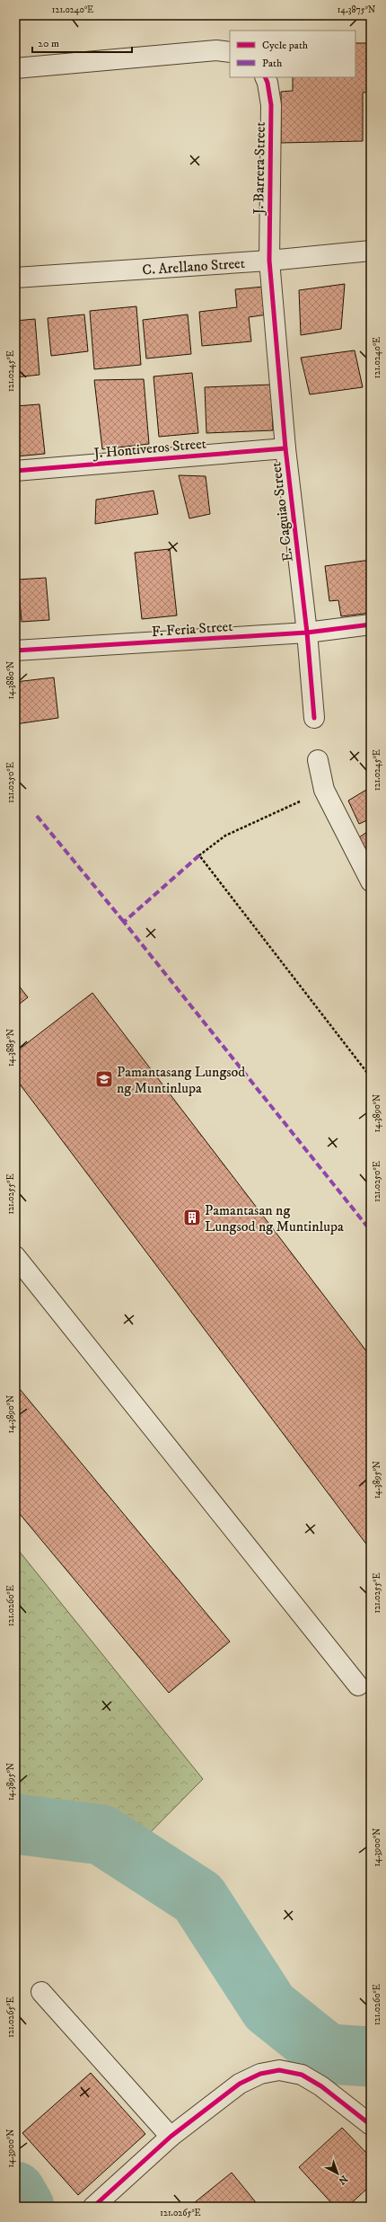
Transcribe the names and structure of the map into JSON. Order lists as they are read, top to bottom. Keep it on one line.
{"streets":{"street":["J. Barrera Street","C. Arellano Street","J. Hontiveros Street","E. Caguiao Street","F. Feria Street"]},"crossings":[["J. Barrera Street","C. Arellano Street"],["J. Barrera Street","E. Caguiao Street"],["C. Arellano Street","E. Caguiao Street"],["J. Hontiveros Street","E. Caguiao Street"],["E. Caguiao Street","F. Feria Street"]],"places":{"school or university":["Pamantasang Lungsod ng Muntinlupa"],"building":["Pamantasan ng Lungsod ng Muntinlupa"]},"legend":["Cycle path","Path"],"scale_bar":"20 m","north":"bottom right","coordinates":["121.0240°E","14.3875°N","121.0245°E","14.3880°N","121.0250°E","14.3885°N","14.3890°N","121.0255°E","14.3895°N","121.0260°E","14.3900°N","121.0265°E"]}
